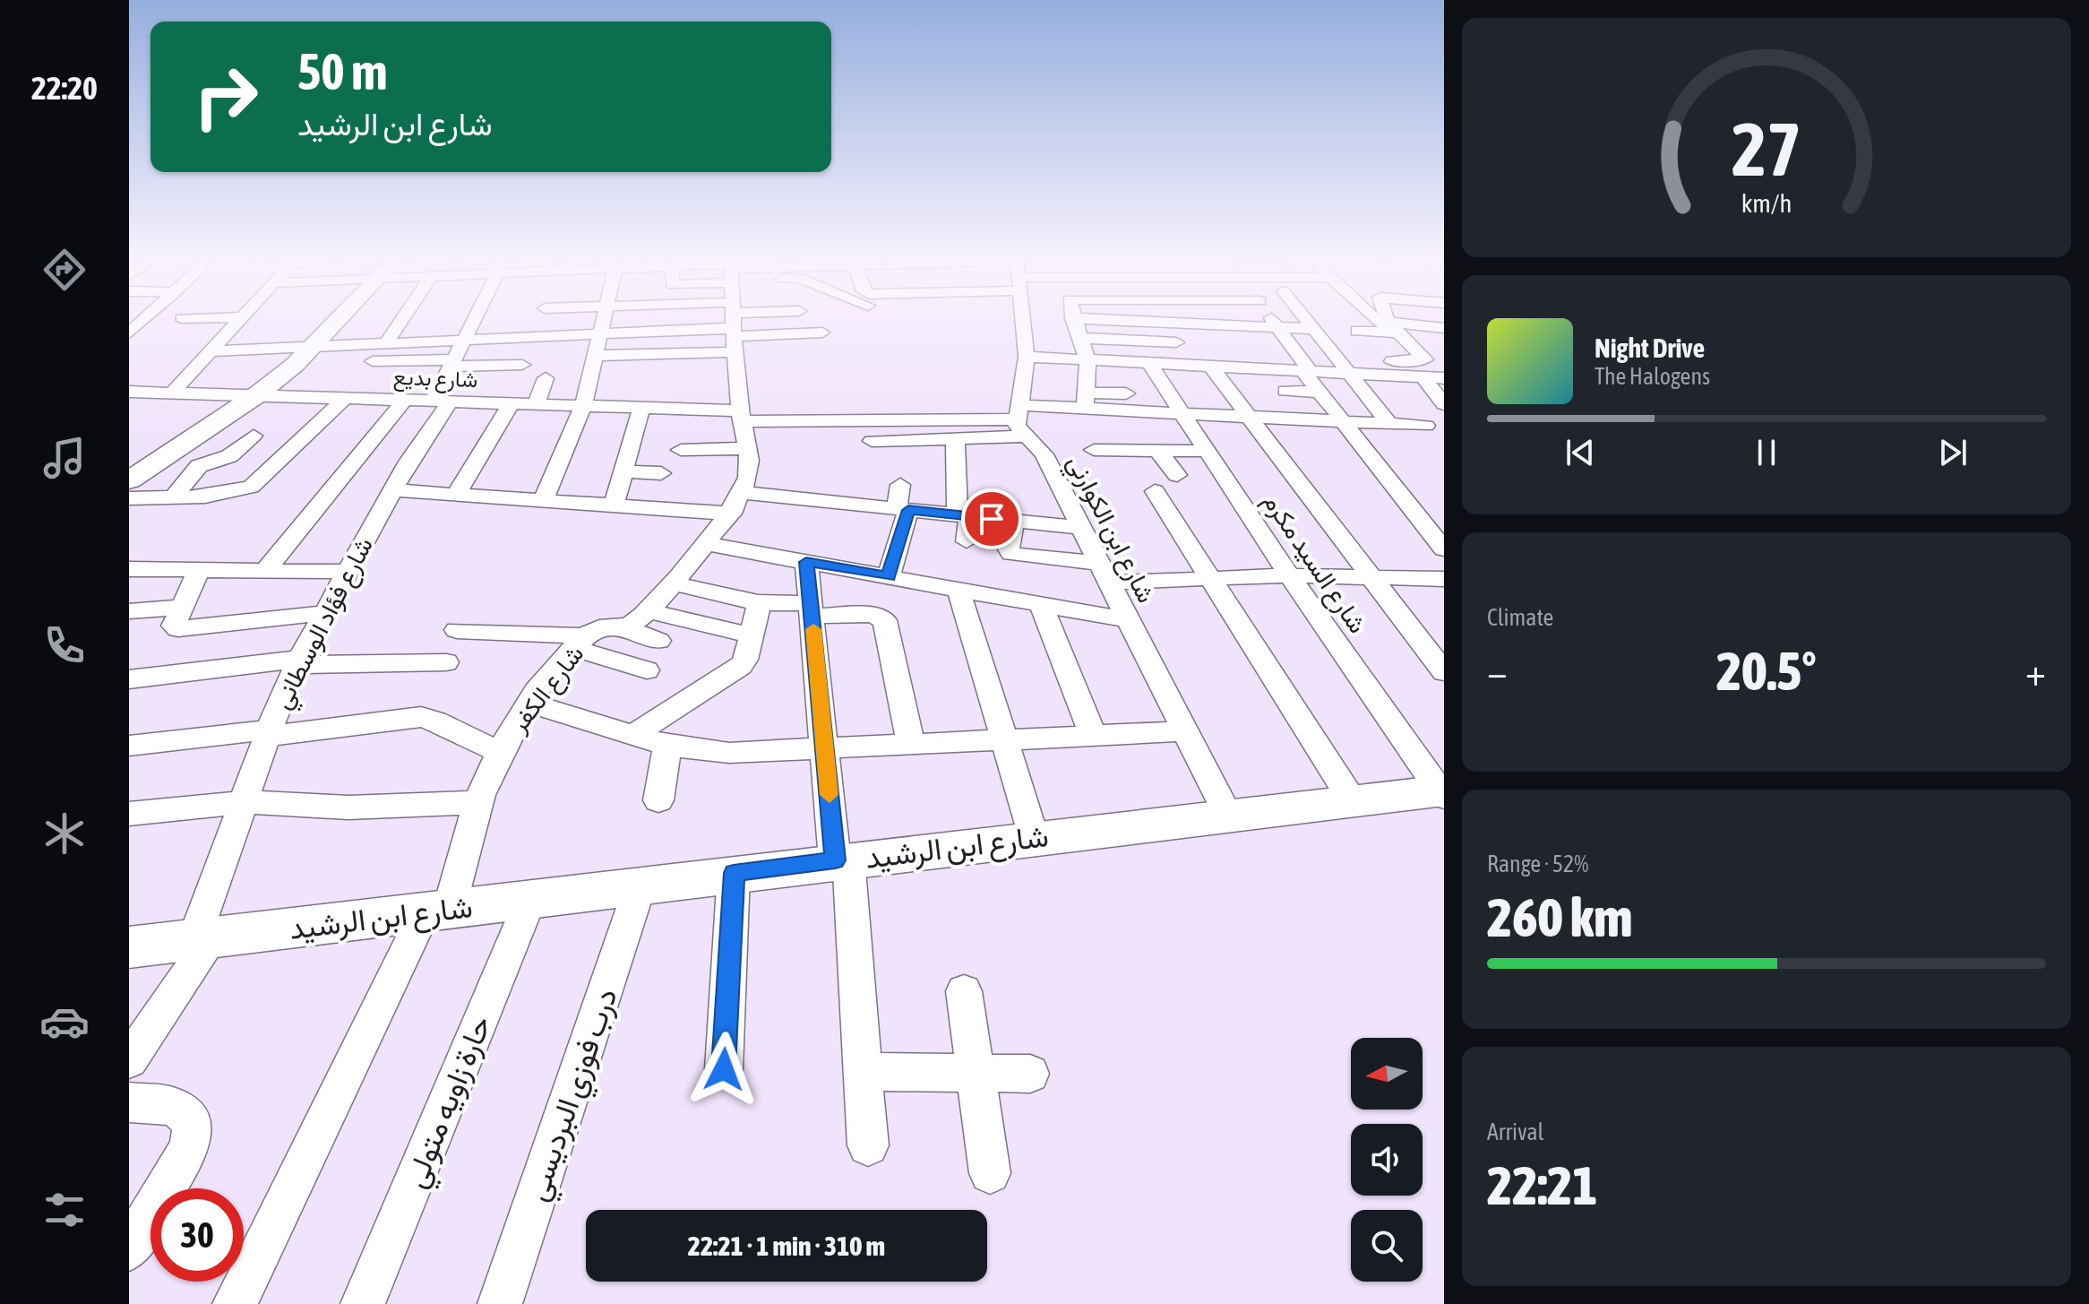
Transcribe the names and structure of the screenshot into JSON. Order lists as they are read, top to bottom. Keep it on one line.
{"streets":{"street":["شارع بديع","شارع ابن الكوارني","شارع السيد مكرم","شارع فؤاد الوسطاني","شارع الكفر","شارع ابن الرشيد","درب فوزي البرديسي","حارة زاويه متولي"]},"crossings":[["شارع بديع","شارع ابن الكوارني"],["شارع بديع","شارع فؤاد الوسطاني"],["شارع ابن الكوارني","شارع ابن الرشيد"],["شارع السيد مكرم","شارع ابن الرشيد"],["شارع فؤاد الوسطاني","شارع ابن الرشيد"],["شارع الكفر","شارع ابن الرشيد"],["شارع ابن الرشيد","درب فوزي البرديسي"],["شارع ابن الرشيد","حارة زاويه متولي"]],"north":"left","page":{"tabs":"22:20","turn":["50 m","شارع ابن الرشيد"],"song":["Night Drive","The Halogens"],"tile":["Climate",["Range · 52%","260 km"],["Arrival","22:21"]],"heat":["−","20.5°","+"],"limit":"30","trip":"22:21 · 1 min · 310 m","gauge":["27","km/h"]}}
